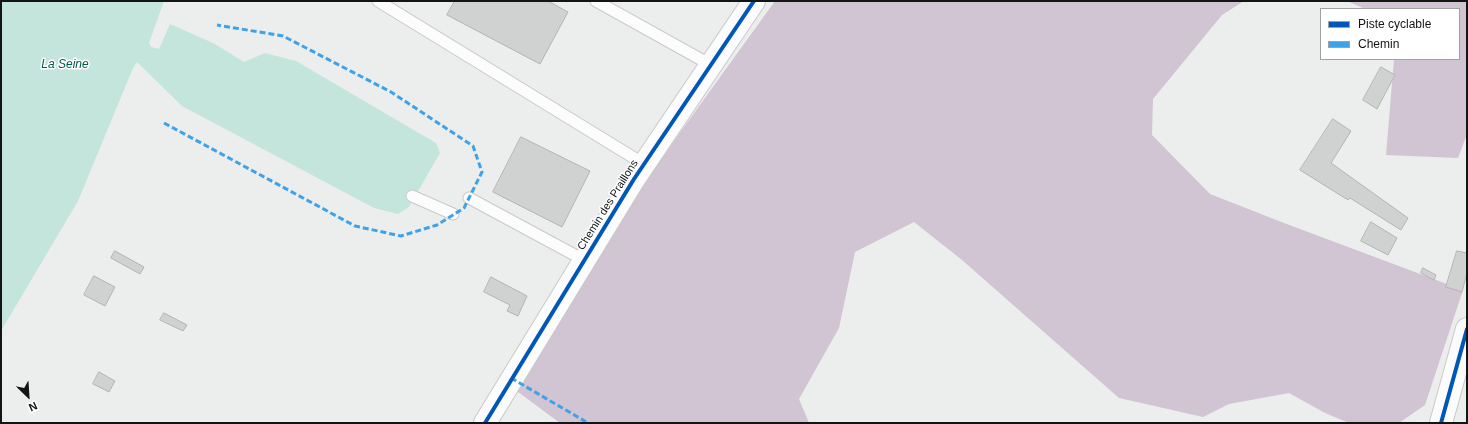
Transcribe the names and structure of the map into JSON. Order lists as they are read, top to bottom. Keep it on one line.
{"streets":{"street":["Chemin des Praillons"]},"water":["La Seine"],"legend":["Piste cyclable","Chemin"],"north":"bottom right"}
